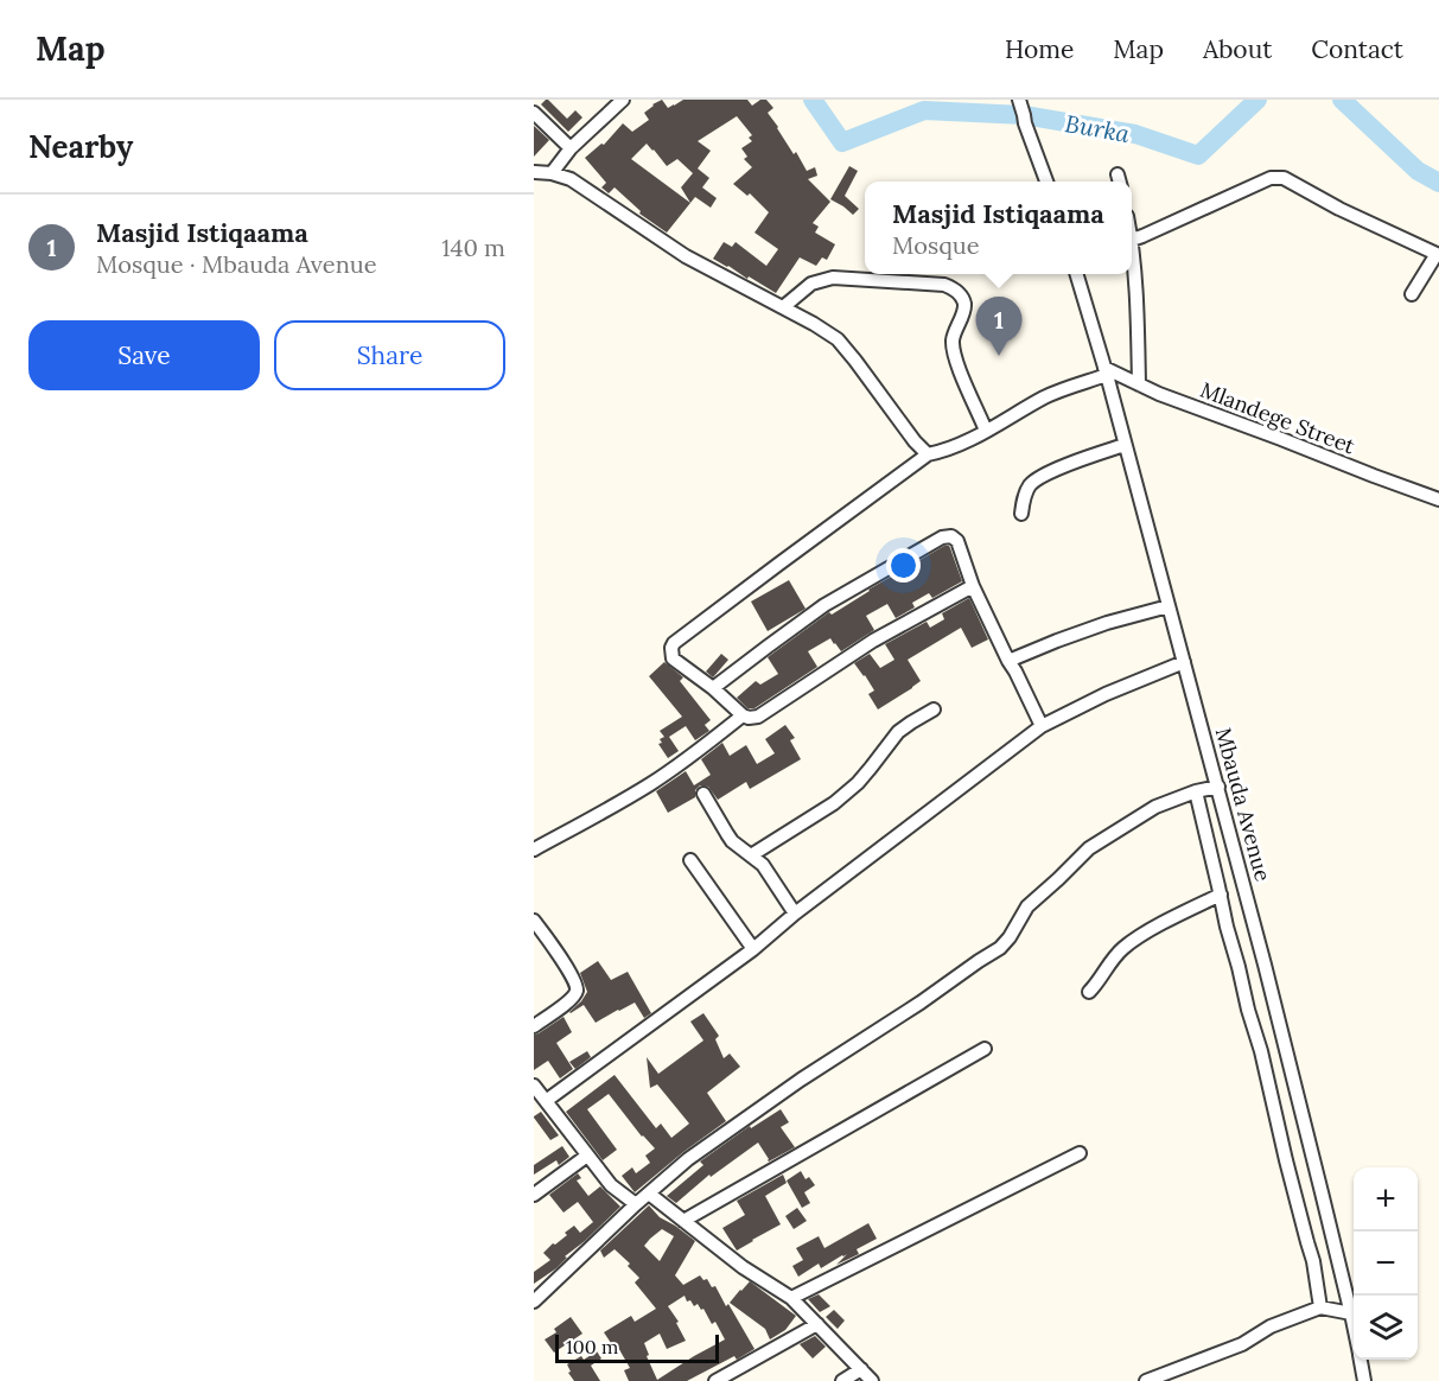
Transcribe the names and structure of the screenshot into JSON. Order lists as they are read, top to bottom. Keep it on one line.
{"streets":{"street":["Mlandege Street","Mbauda Avenue"]},"crossings":[["Mlandege Street","Mbauda Avenue"]],"water":["Burka"],"scale_bar":"100 m","page":{"header":"Map","nav":["Home","Map","About","Contact"],"heading":"Nearby","popup":["Masjid Istiqaama","Mosque"],"list":[{"mark":"1","name":"Masjid Istiqaama","note":"Mosque · Mbauda Avenue","value":"140 m"}],"pins":"1","buttons":["Save","Share"],"map_buttons":["+","−"],"scale":"100 m"}}
